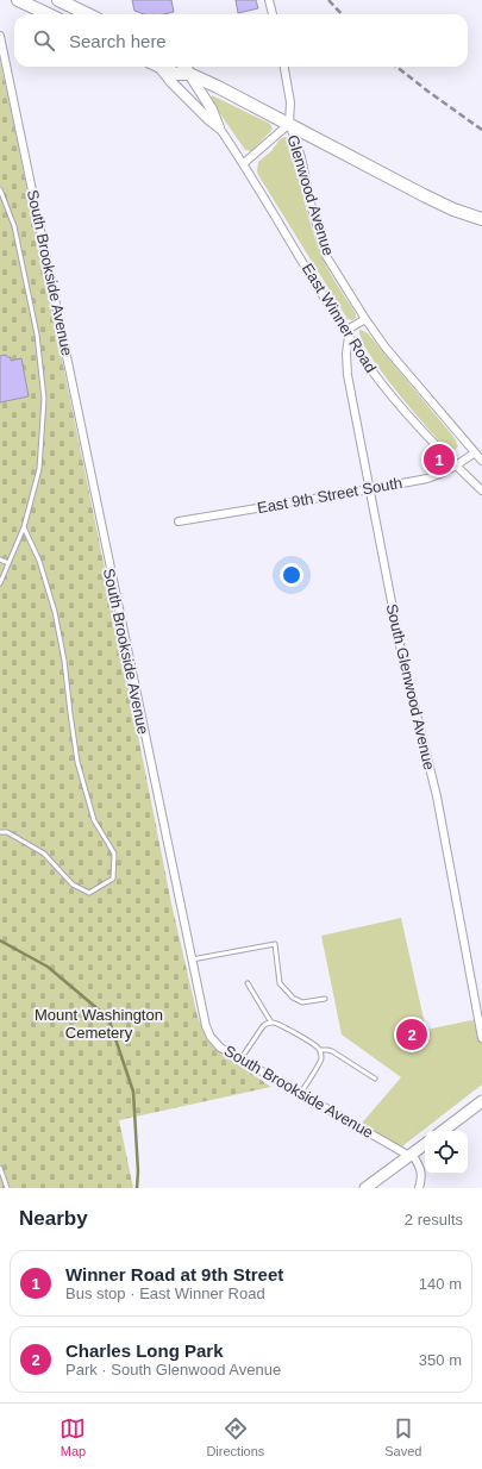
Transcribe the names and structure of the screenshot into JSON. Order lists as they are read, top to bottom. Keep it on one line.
{"streets":{"main road":["East Winner Road"],"street":["Glenwood Avenue","South Brookside Avenue","East 9th Street South","South Glenwood Avenue"]},"crossings":[["Glenwood Avenue","East Winner Road"],["East Winner Road","East 9th Street South"],["East Winner Road","South Glenwood Avenue"],["East 9th Street South","South Glenwood Avenue"]],"parks":["Mount Washington Cemetery"],"page":{"search":"Search here","pins":["1","2"],"heading":["Nearby","2 results"],"list":[{"mark":"1","name":"Winner Road at 9th Street","note":"Bus stop · East Winner Road","value":"140 m"},{"mark":"2","name":"Charles Long Park","note":"Park · South Glenwood Avenue","value":"350 m"}],"nav":["Map","Directions","Saved"]}}
